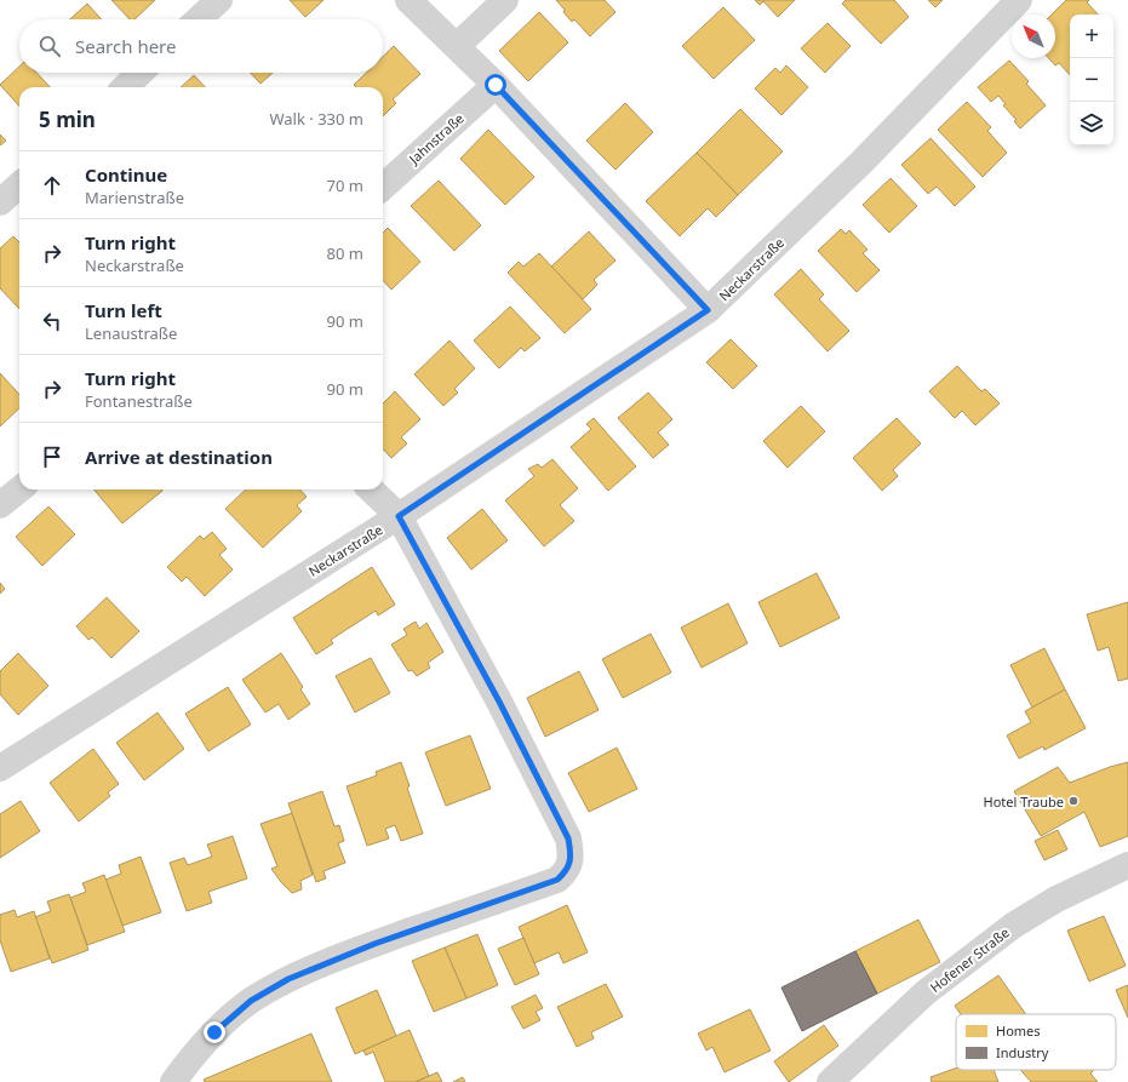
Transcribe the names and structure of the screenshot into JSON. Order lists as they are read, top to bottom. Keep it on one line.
{"streets":{"street":["Jahnstraße","Neckarstraße","Hofener Straße"]},"places":["Hotel Traube"],"legend":["Homes","Industry"],"north":"top left","page":{"map_buttons":["+","−"],"search":"Search here","heading":["5 min","Walk · 330 m"],"list":[["Continue","Marienstraße","70 m"],["Turn right","Neckarstraße","80 m"],["Turn left","Lenaustraße","90 m"],["Turn right","Fontanestraße","90 m"],"Arrive at destination"]}}
